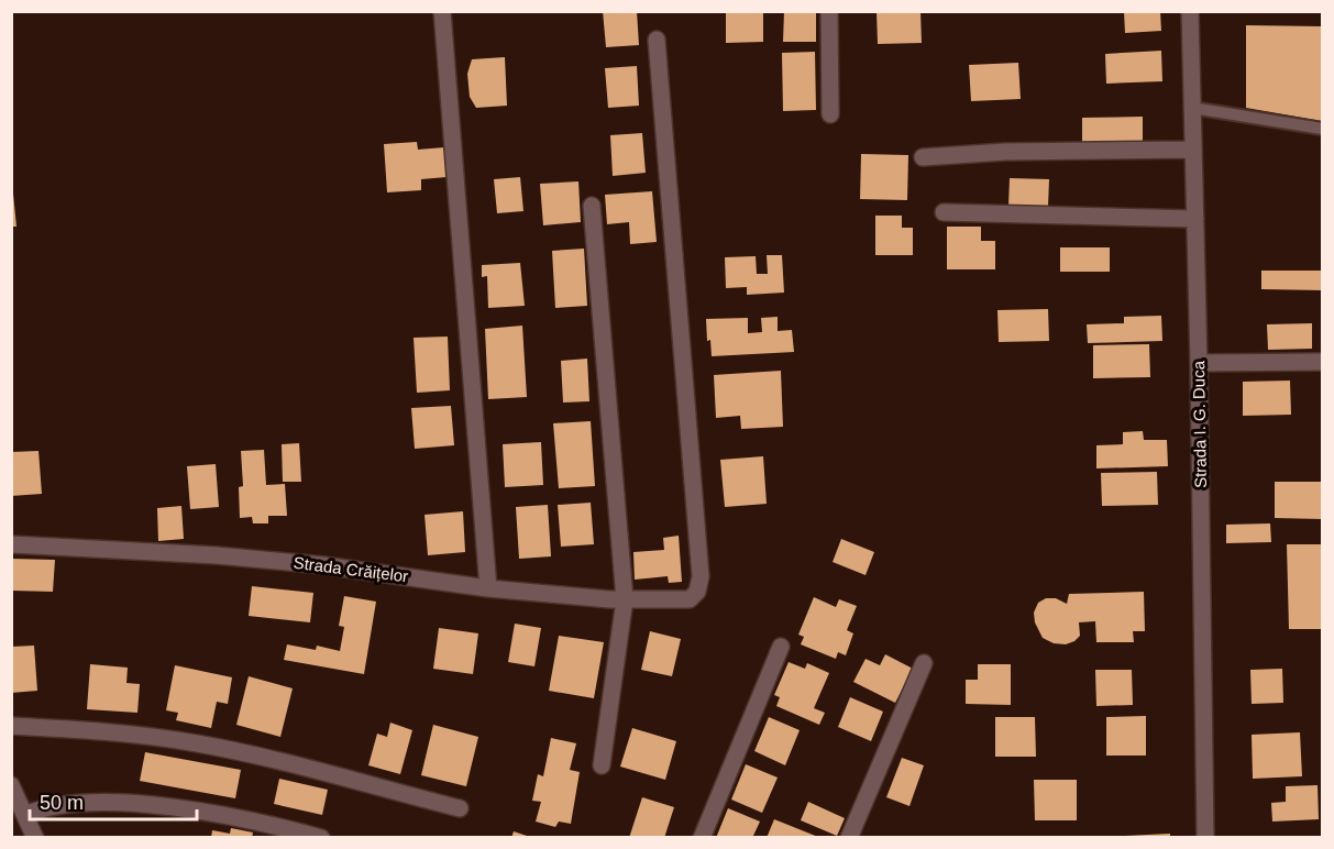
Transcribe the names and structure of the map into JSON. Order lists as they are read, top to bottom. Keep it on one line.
{"streets":{"street":["Strada I. G. Duca","Strada Crăițelor"]},"scale_bar":"50 m"}
